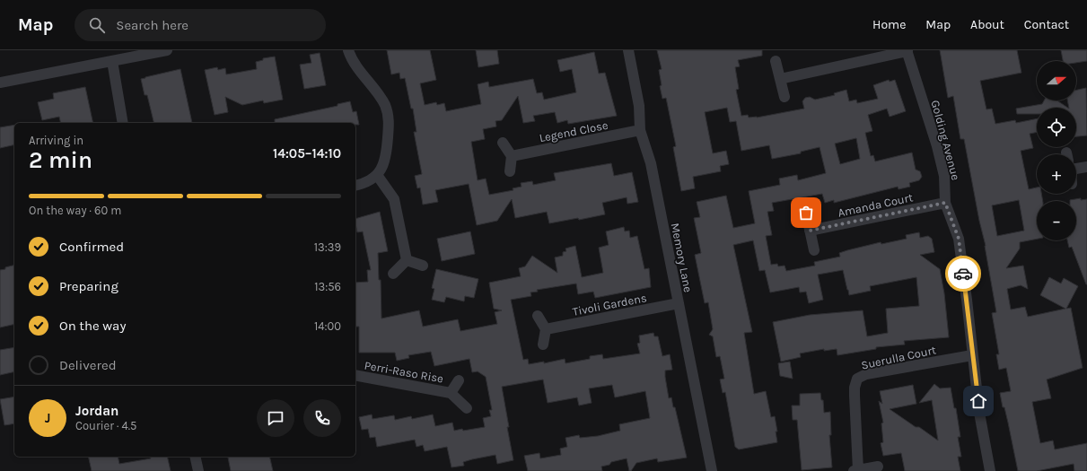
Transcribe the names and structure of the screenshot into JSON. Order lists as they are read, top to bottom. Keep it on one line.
{"streets":{"street":["Legend Close","Golding Avenue","Amanda Court","Memory Lane","Tivoli Gardens","Suerulla Court","Perri-Raso Rise"]},"crossings":[["Legend Close","Memory Lane"],["Golding Avenue","Amanda Court"],["Golding Avenue","Suerulla Court"],["Memory Lane","Tivoli Gardens"]],"north":"right","page":{"header":"Map","search":"Search here","nav":["Home","Map","About","Contact"],"map_buttons":["+","−"],"heading":["2 min","Arriving in","14:05–14:10"],"panel":["Jordan","Courier · 4.5"],"bar":"On the way · 60 m","list":[["Confirmed","13:39"],["Preparing","13:56"],["On the way","14:00"],"Delivered"],"round":"J"}}
